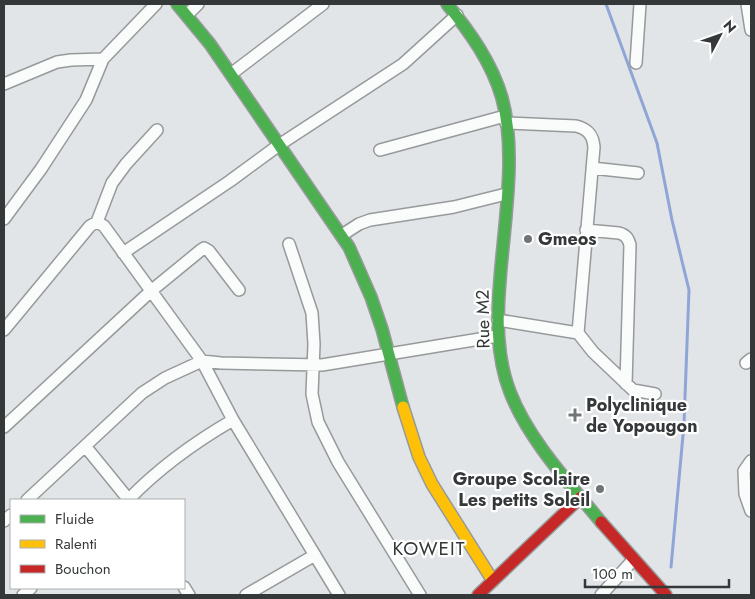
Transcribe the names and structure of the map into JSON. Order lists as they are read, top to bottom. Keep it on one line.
{"streets":{"street":["Rue M2"]},"districts":["KOWEIT"],"places":{"other":["Gmeos","Groupe Scolaire Les petits Soleil"],"health":["Polyclinique de Yopougon"]},"legend":["Fluide","Ralenti","Bouchon"],"scale_bar":"100 m","north":"top right"}
